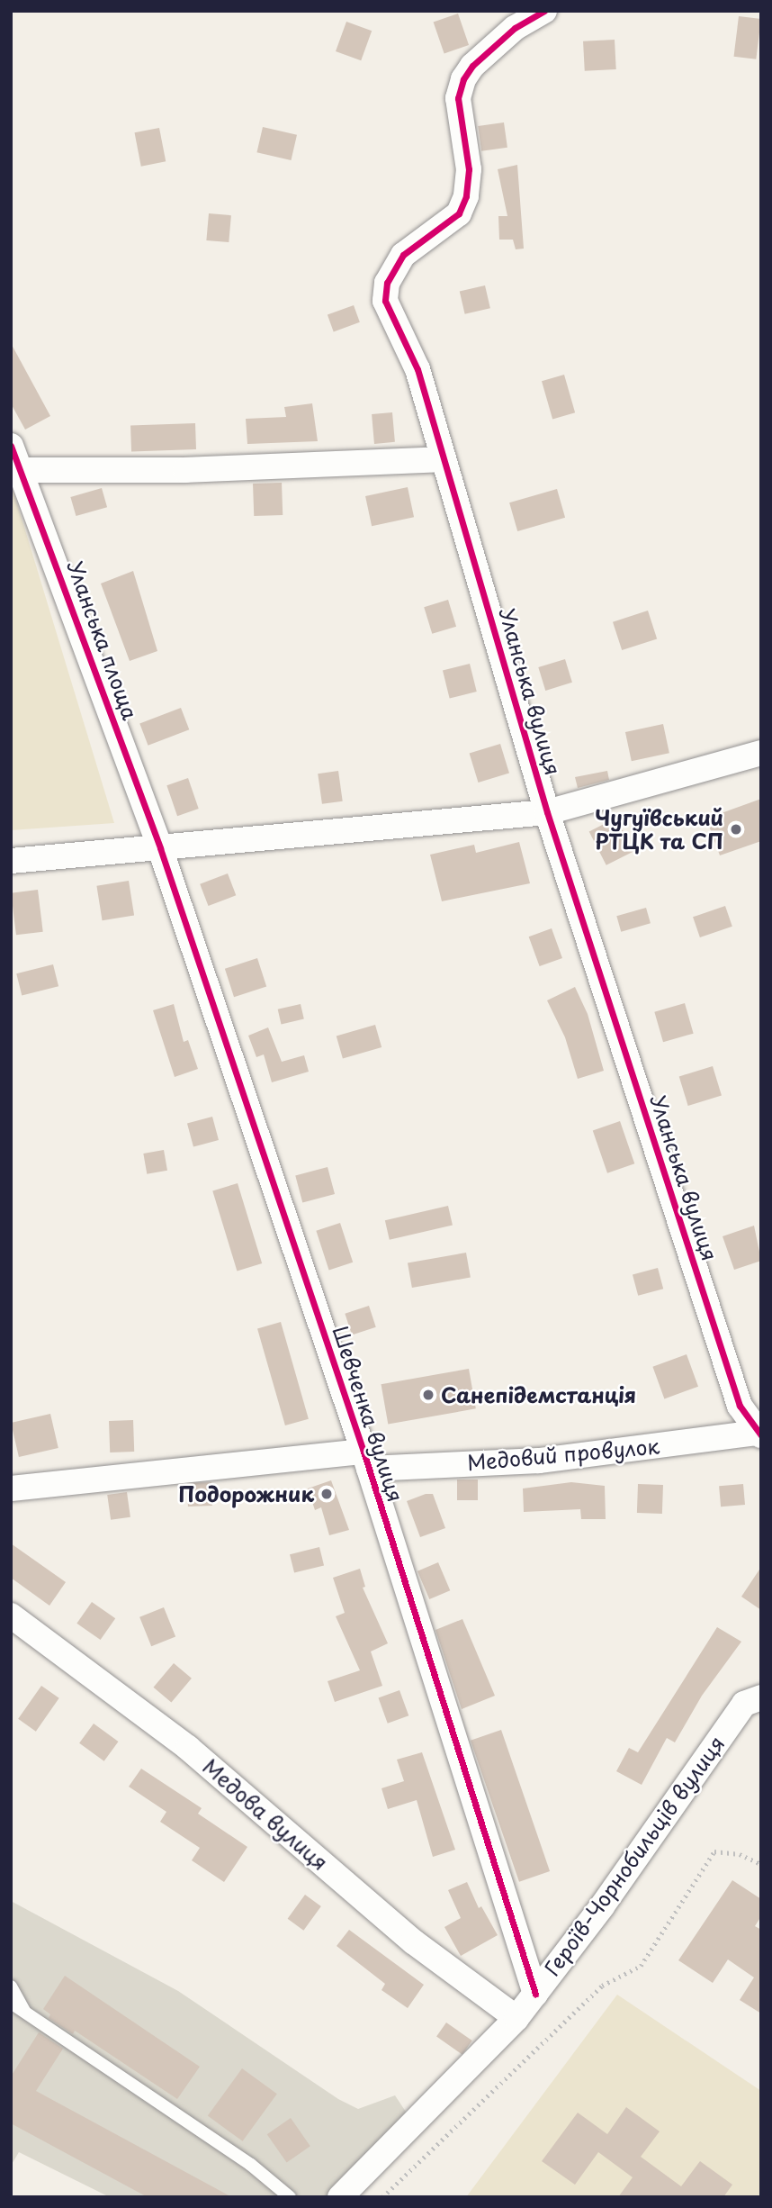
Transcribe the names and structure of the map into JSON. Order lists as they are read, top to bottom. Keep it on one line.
{"streets":{"street":["Уланська площа","Уланська вулиця","Шевченка вулиця","Медовий провулок","Медова вулиця","Героїв-Чорнобильців вулиця"]},"crossings":[["Уланська площа","Шевченка вулиця"],["Уланська вулиця","Медовий провулок"],["Шевченка вулиця","Медовий провулок"],["Шевченка вулиця","Героїв-Чорнобильців вулиця"],["Медова вулиця","Героїв-Чорнобильців вулиця"]],"places":["Чугуївський РТЦК та СП","Санепідемстанція","Подорожник"]}
